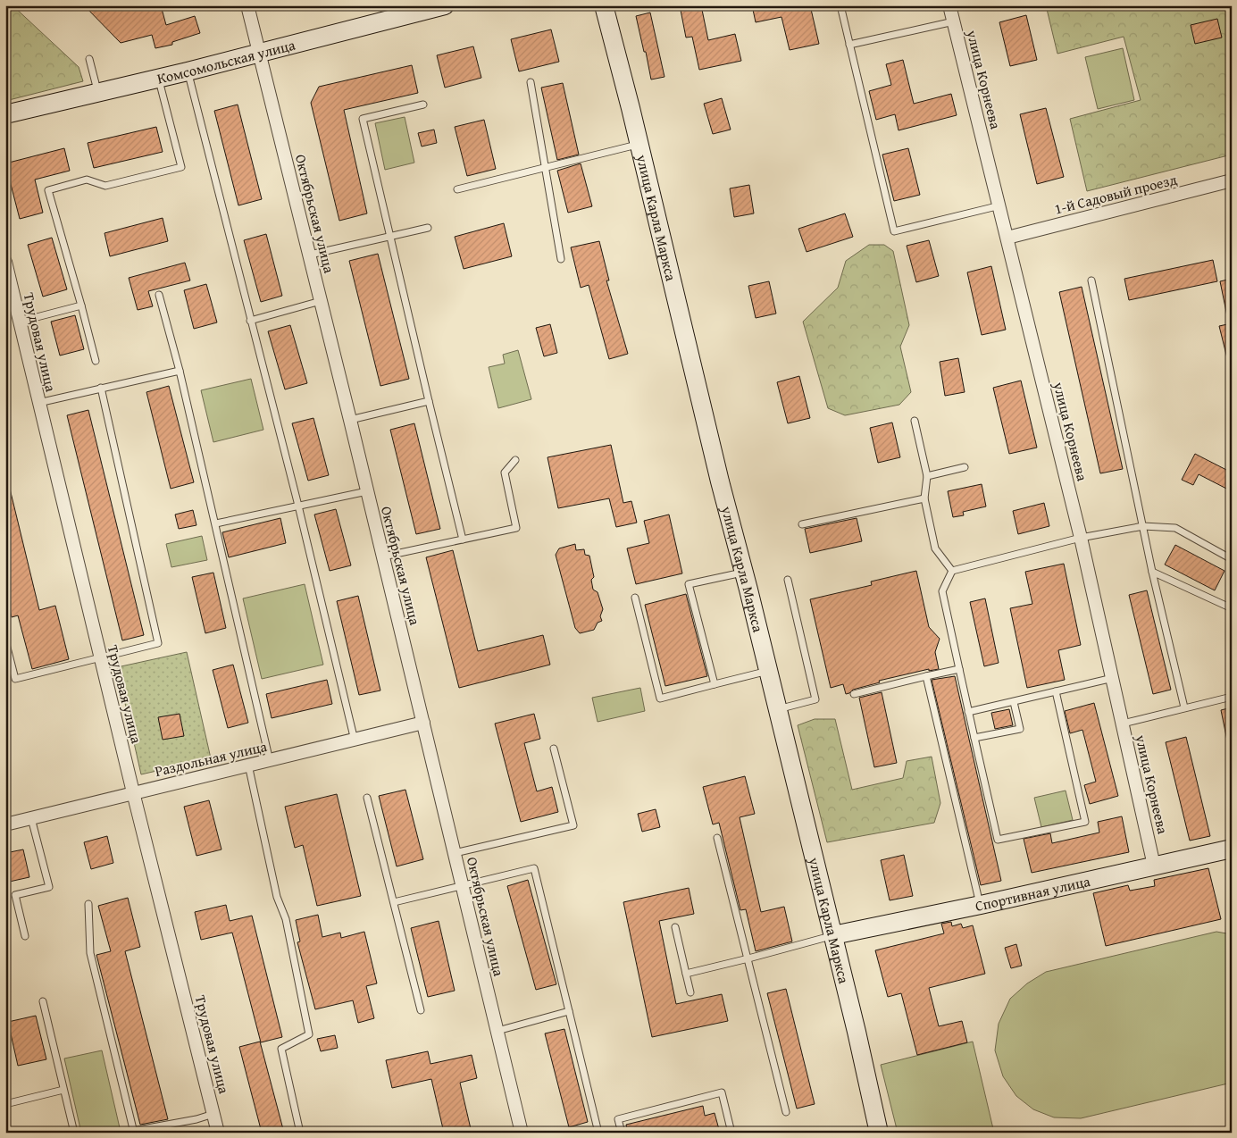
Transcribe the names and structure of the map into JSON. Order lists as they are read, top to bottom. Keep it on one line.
{"streets":{"main road":["Комсомольская улица","улица Карла Маркса","Спортивная улица"],"street":["улица Корнеева","1-й Садовый проезд","Октябрьская улица","Трудовая улица","Раздольная улица"]},"crossings":[["Комсомольская улица","Октябрьская улица"],["улица Корнеева","1-й Садовый проезд"],["улица Корнеева","Спортивная улица"],["Октябрьская улица","Раздольная улица"],["улица Карла Маркса","Спортивная улица"],["Трудовая улица","Раздольная улица"]]}
